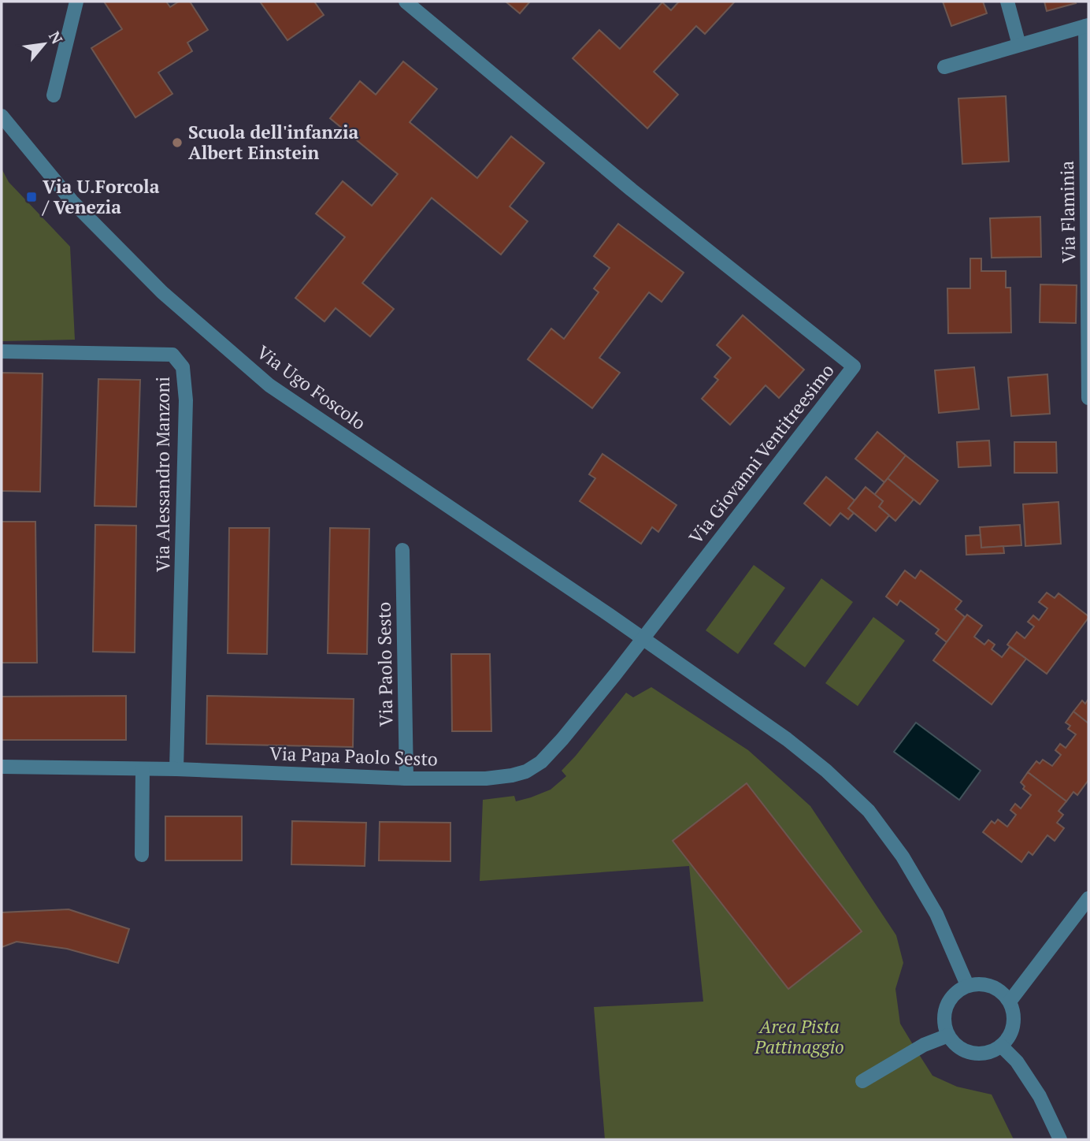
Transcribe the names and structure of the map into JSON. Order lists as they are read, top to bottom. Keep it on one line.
{"streets":{"street":["Via Flaminia","Via Ugo Foscolo","Via Giovanni Ventitreesimo","Via Alessandro Manzoni","Via Paolo Sesto","Via Papa Paolo Sesto"]},"crossings":[["Via Ugo Foscolo","Via Giovanni Ventitreesimo"],["Via Ugo Foscolo","Via Papa Paolo Sesto"],["Via Giovanni Ventitreesimo","Via Papa Paolo Sesto"],["Via Alessandro Manzoni","Via Papa Paolo Sesto"],["Via Paolo Sesto","Via Papa Paolo Sesto"]],"parks":["Area Pista Pattinaggio"],"places":{"other":["Scuola dell'infanzia Albert Einstein"],"transit":["Via U.Forcola / Venezia"]},"north":"top right"}
